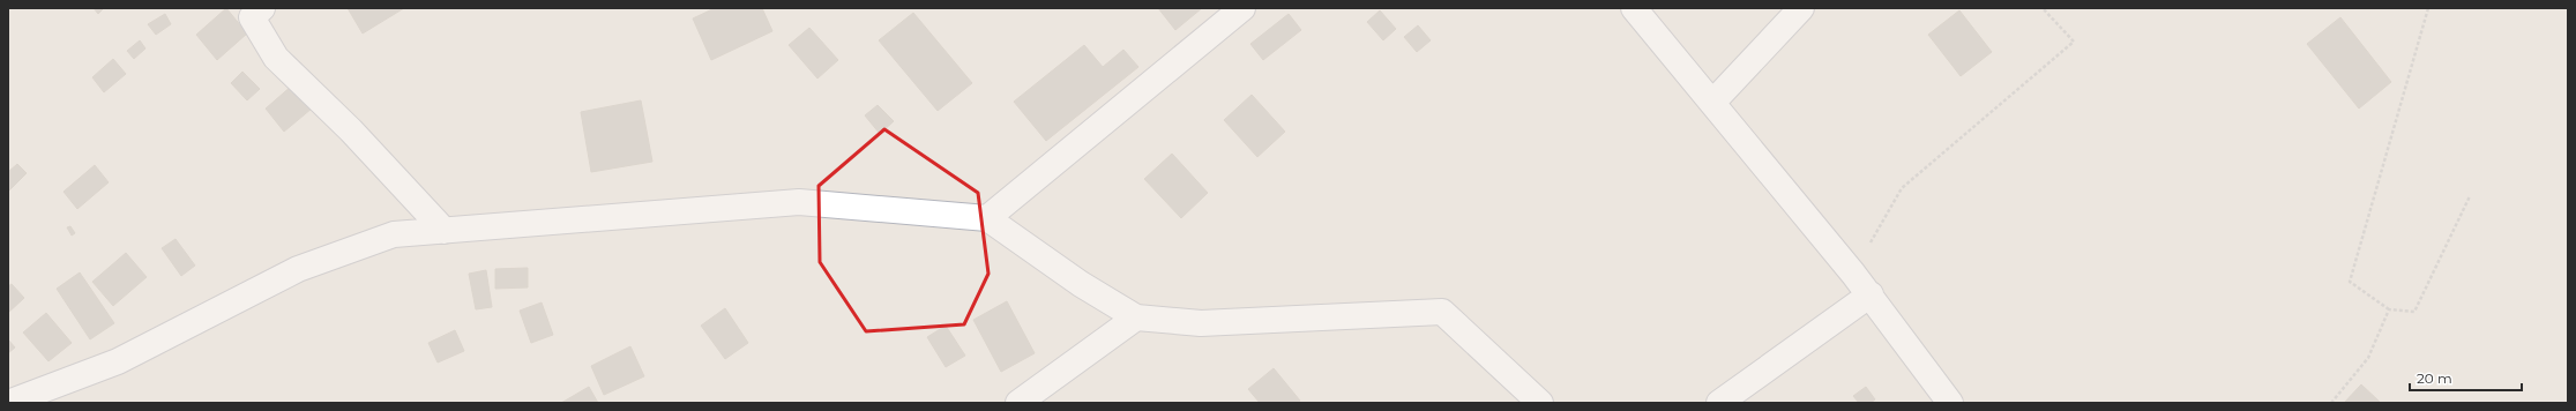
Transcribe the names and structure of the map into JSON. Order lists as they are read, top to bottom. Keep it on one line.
{"scale_bar":"20 m"}
